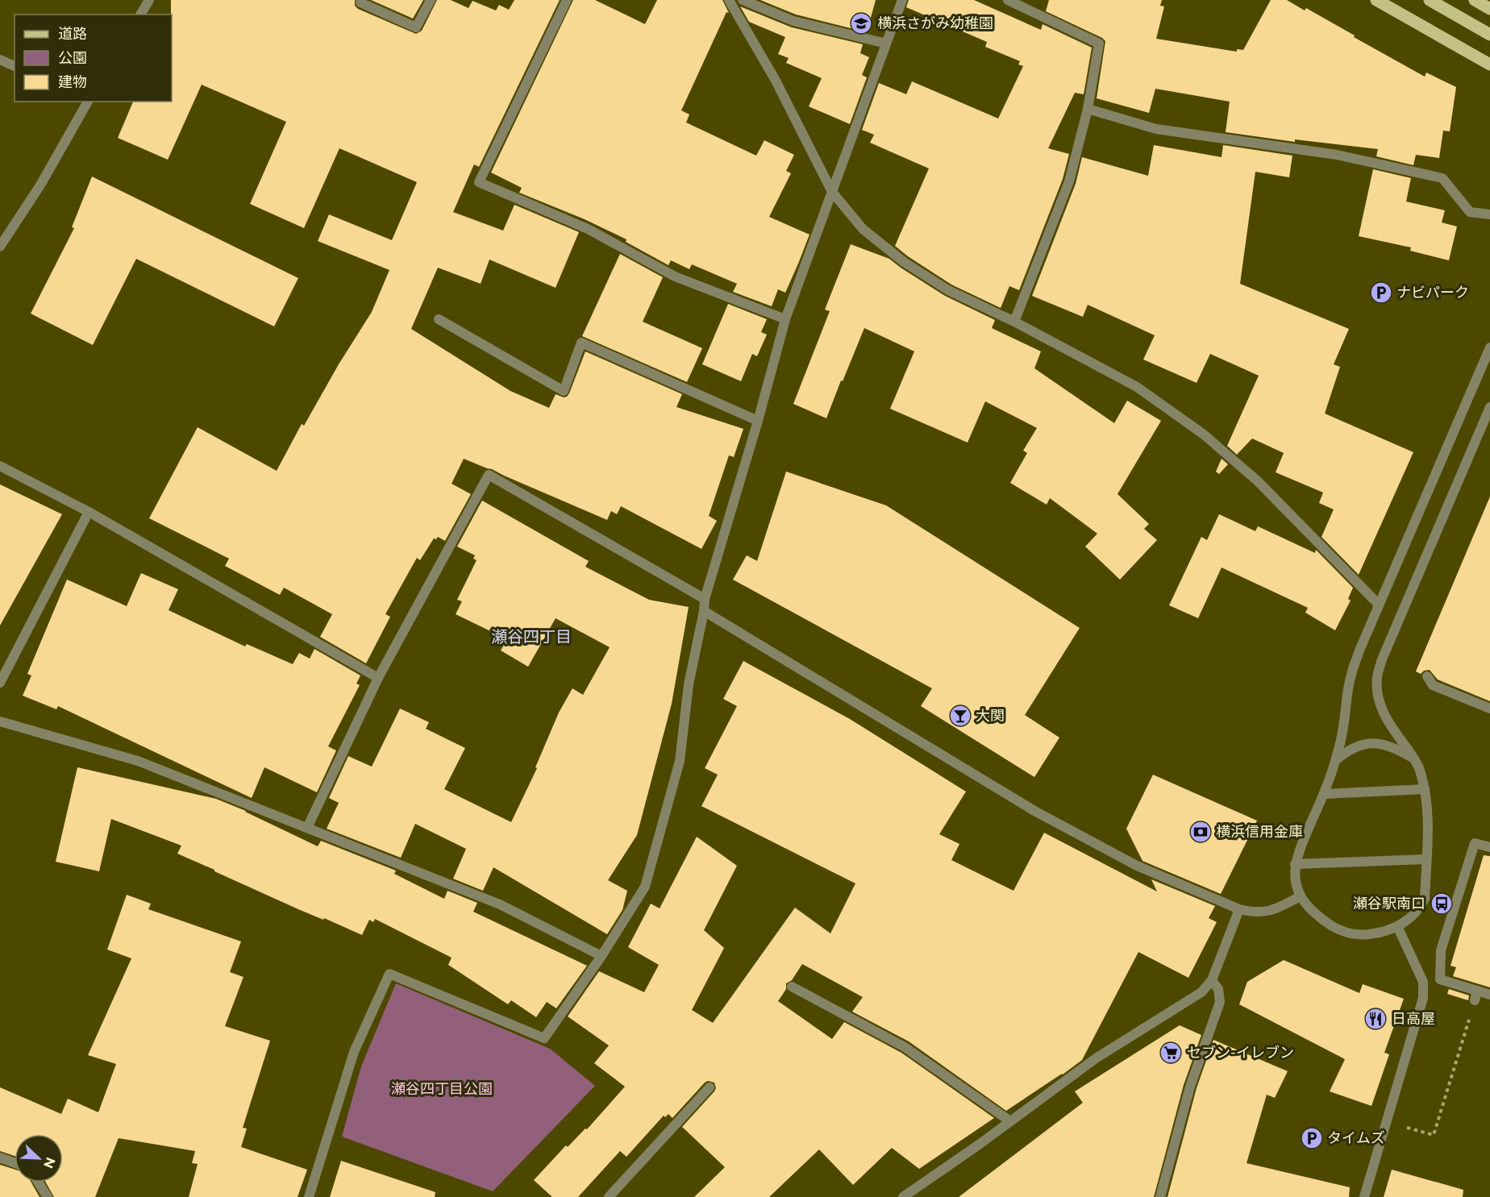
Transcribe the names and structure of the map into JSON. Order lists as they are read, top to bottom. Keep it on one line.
{"districts":["瀬谷四丁目"],"parks":["瀬谷四丁目公園"],"places":{"school or university":["横浜さがみ幼稚園"],"parking":["ナビパーク","タイムズ"],"bar":["大関"],"bank":["横浜信用金庫"],"bus stop":["瀬谷駅南口"],"restaurant":["日高屋"],"supermarket":["セブン-イレブン"]},"legend":["道路","公園","建物"],"north":"bottom right"}
